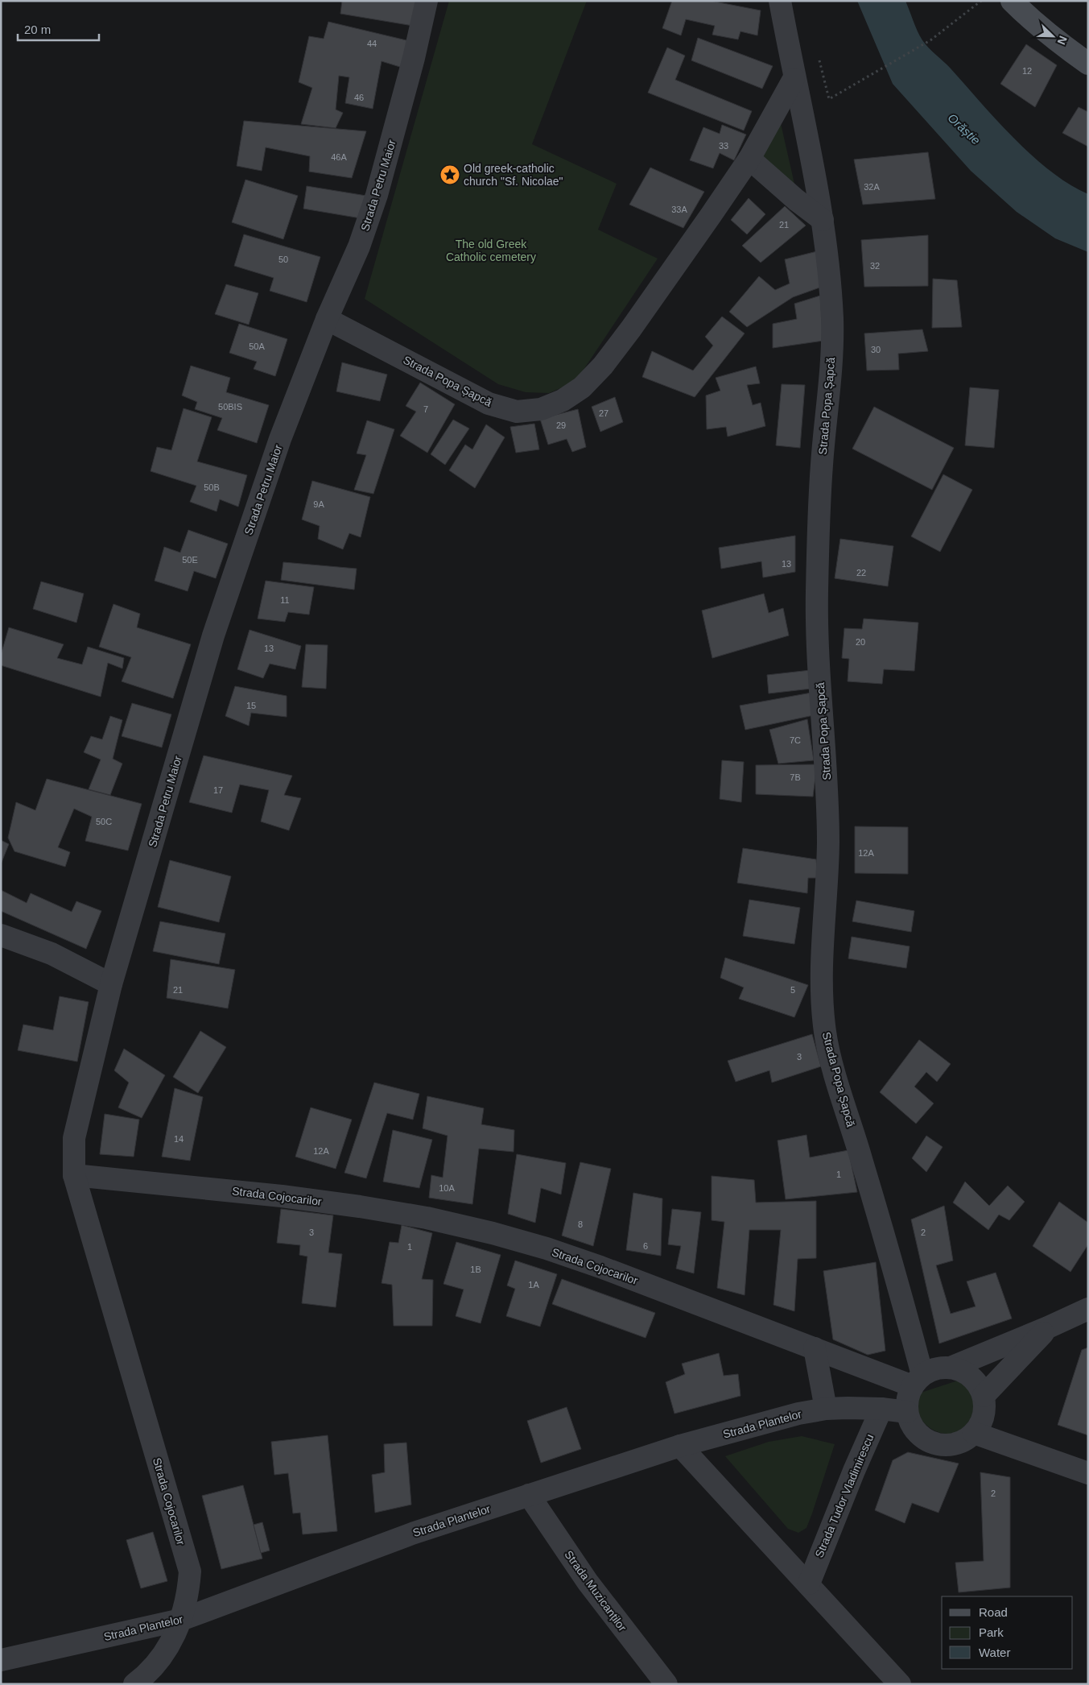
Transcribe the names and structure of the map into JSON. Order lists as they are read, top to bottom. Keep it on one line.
{"streets":{"street":["Strada Petru Maior","Strada Popa Șapcă","Strada Cojocarilor","Strada Plantelor","Strada Tudor Vladimirescu","Strada Muzicanților"]},"crossings":[["Strada Petru Maior","Strada Popa Șapcă"],["Strada Petru Maior","Strada Cojocarilor"],["Strada Popa Șapcă","Strada Cojocarilor"],["Strada Popa Șapcă","Strada Plantelor"],["Strada Cojocarilor","Strada Plantelor"],["Strada Plantelor","Strada Tudor Vladimirescu"],["Strada Plantelor","Strada Muzicanților"]],"water":["Orăștie"],"parks":["The old Greek Catholic cemetery"],"places":{"place":["Old greek-catholic church \"Sf. Nicolae\""]},"house_numbers":["44","12","46","33","46A","32A","33A","21","50","32","50A","30","50BIS","7","27","29","50B","9A","50E","13","22","11","20","13","15","7C","7B","17","50C","12A","21","5","3","14","12A","1","10A","8","3","2","6","1","1B","1A","2"],"legend":["Road","Park","Water"],"scale_bar":"20 m","north":"bottom right"}
